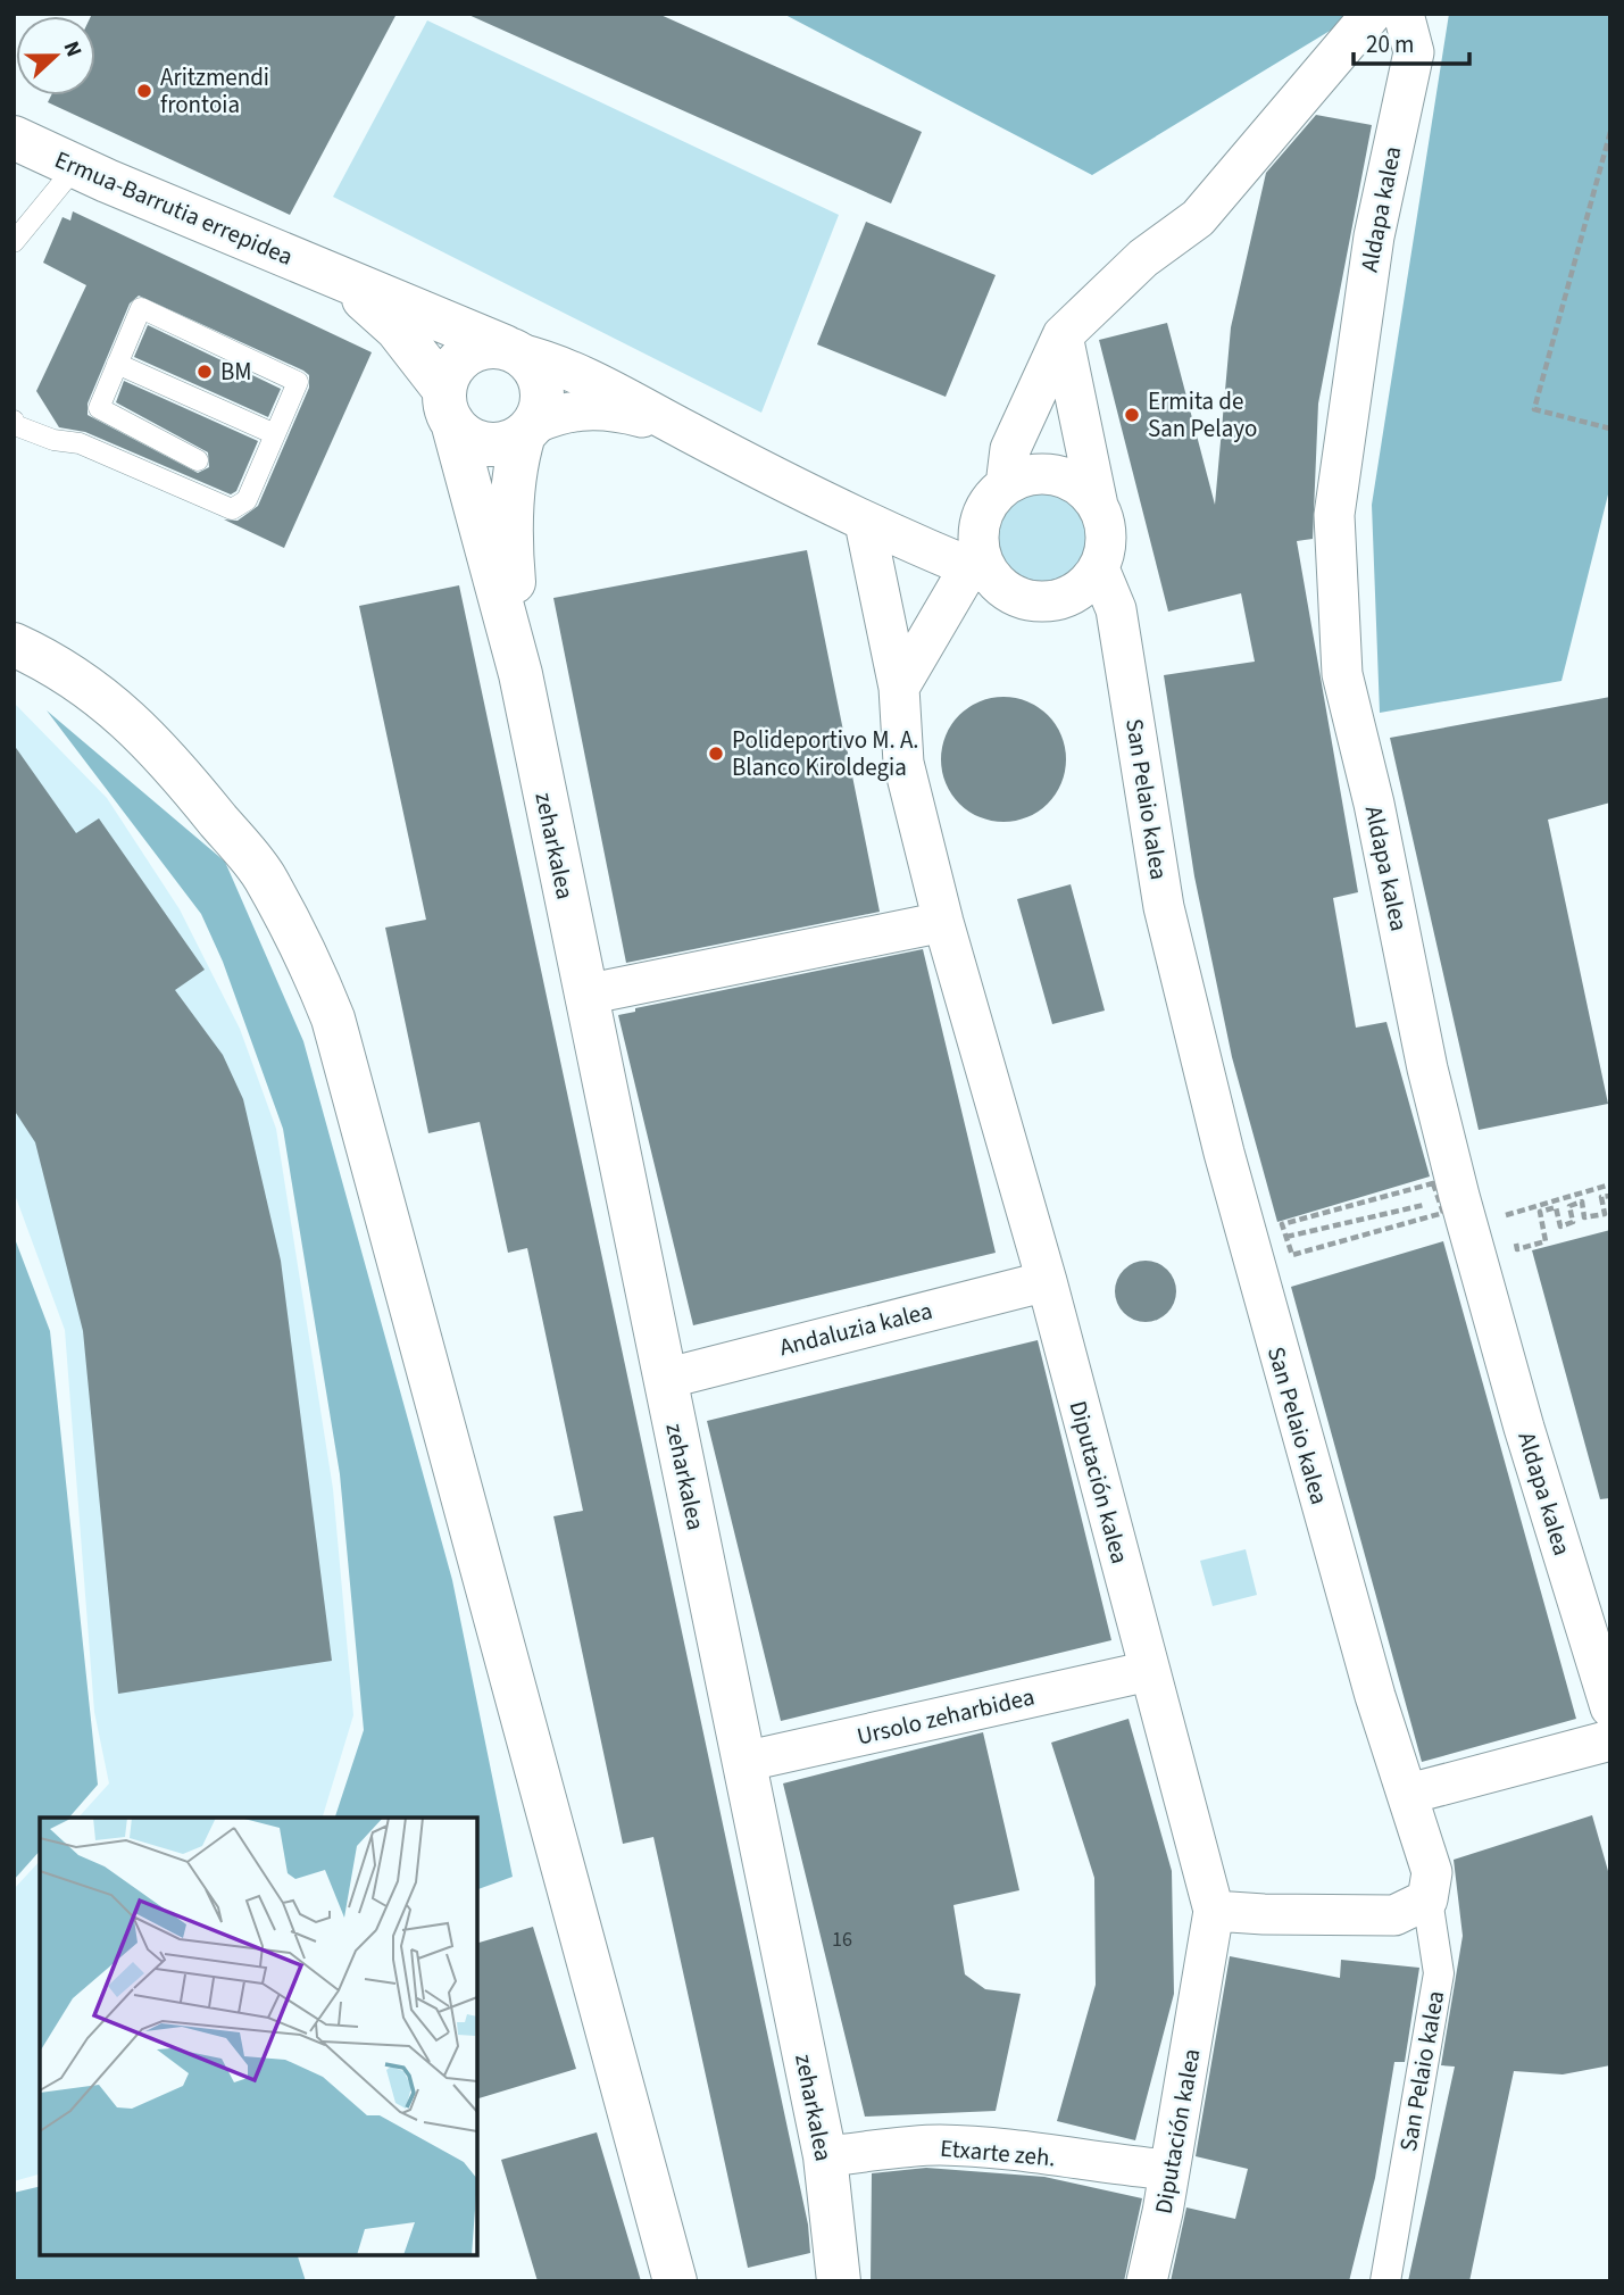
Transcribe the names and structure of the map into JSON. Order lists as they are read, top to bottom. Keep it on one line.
{"streets":{"street":["Ermua-Barrutia errepidea","Aldapa kalea","San Pelaio kalea","zeharkalea","Andaluzia kalea","Diputación kalea","Ursolo zeharbidea","Etxarte zeh."]},"crossings":[["Ermua-Barrutia errepidea","zeharkalea"],["zeharkalea","Andaluzia kalea"],["zeharkalea","Ursolo zeharbidea"],["zeharkalea","Etxarte zeh."],["Andaluzia kalea","Diputación kalea"],["Diputación kalea","Ursolo zeharbidea"],["Diputación kalea","Etxarte zeh."]],"places":["Aritzmendi frontoia","BM","Ermita de San Pelayo","Polideportivo M. A. Blanco Kiroldegia"],"house_numbers":["16"],"scale_bar":"20 m","north":"right"}
